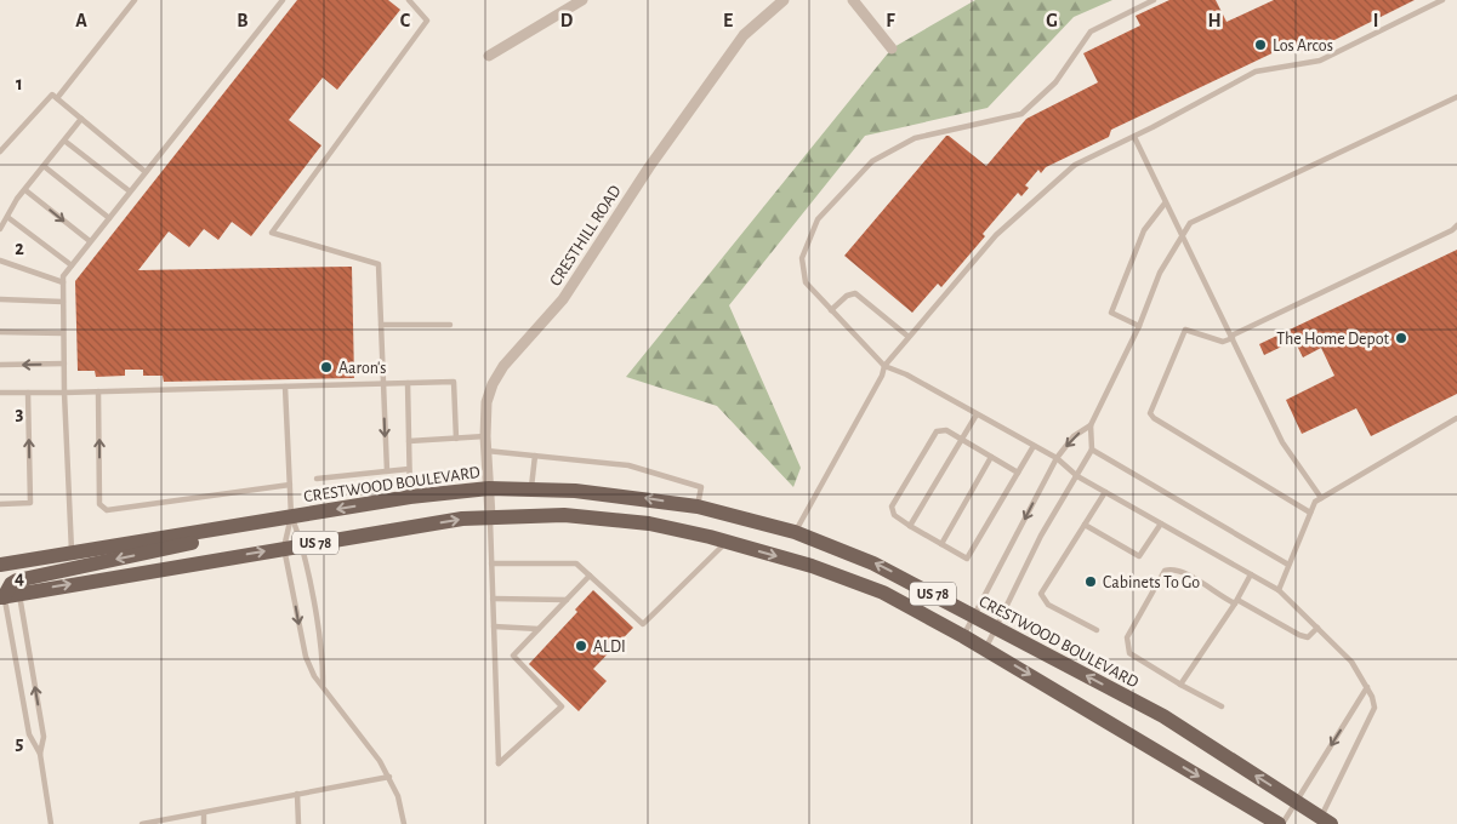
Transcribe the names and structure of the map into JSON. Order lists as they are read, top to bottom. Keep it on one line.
{"streets":{"main road":["CRESTWOOD BOULEVARD","US 78"],"street":["CRESTHILL ROAD"]},"crossings":[["CRESTHILL ROAD","CRESTWOOD BOULEVARD"],["CRESTHILL ROAD","US 78"]],"places":["Los Arcos","The Home Depot","Aaron's","Cabinets To Go","ALDI"],"grid":{"columns":["A","B","C","D","E","F","G","H","I"],"rows":["1","2","3","4","5"]}}
